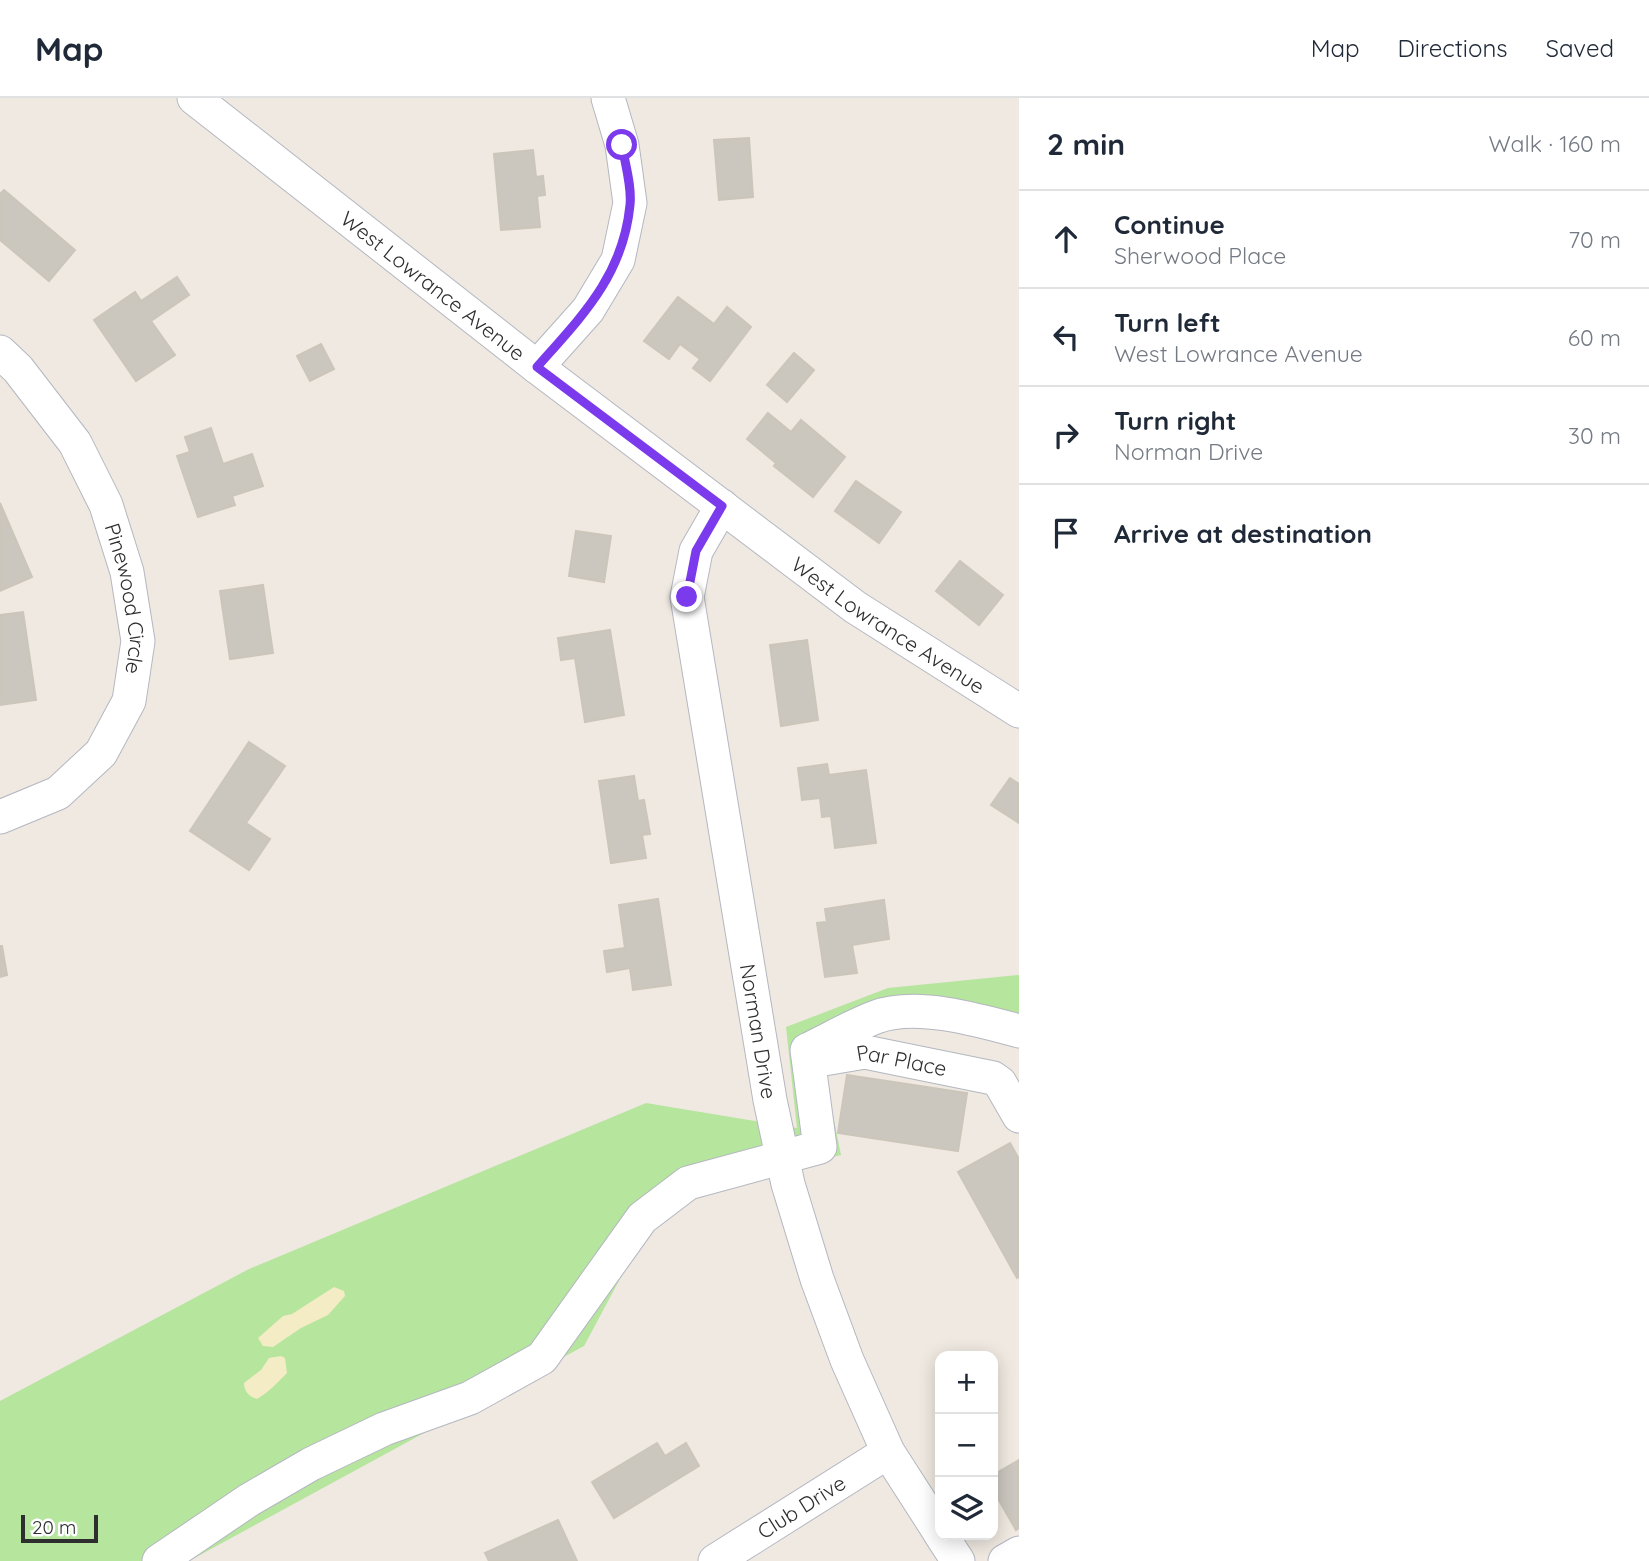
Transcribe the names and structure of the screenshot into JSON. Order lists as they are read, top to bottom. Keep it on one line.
{"streets":{"street":["West Lowrance Avenue","Pinewood Circle","Norman Drive","Par Place","Club Drive"]},"crossings":[["West Lowrance Avenue","Norman Drive"],["Norman Drive","Par Place"],["Norman Drive","Club Drive"]],"scale_bar":"20 m","page":{"header":"Map","nav":["Map","Directions","Saved"],"heading":["2 min","Walk · 160 m"],"list":[["Continue","Sherwood Place","70 m"],["Turn left","West Lowrance Avenue","60 m"],["Turn right","Norman Drive","30 m"],"Arrive at destination"],"map_buttons":["+","−"],"scale":"20 m"}}
